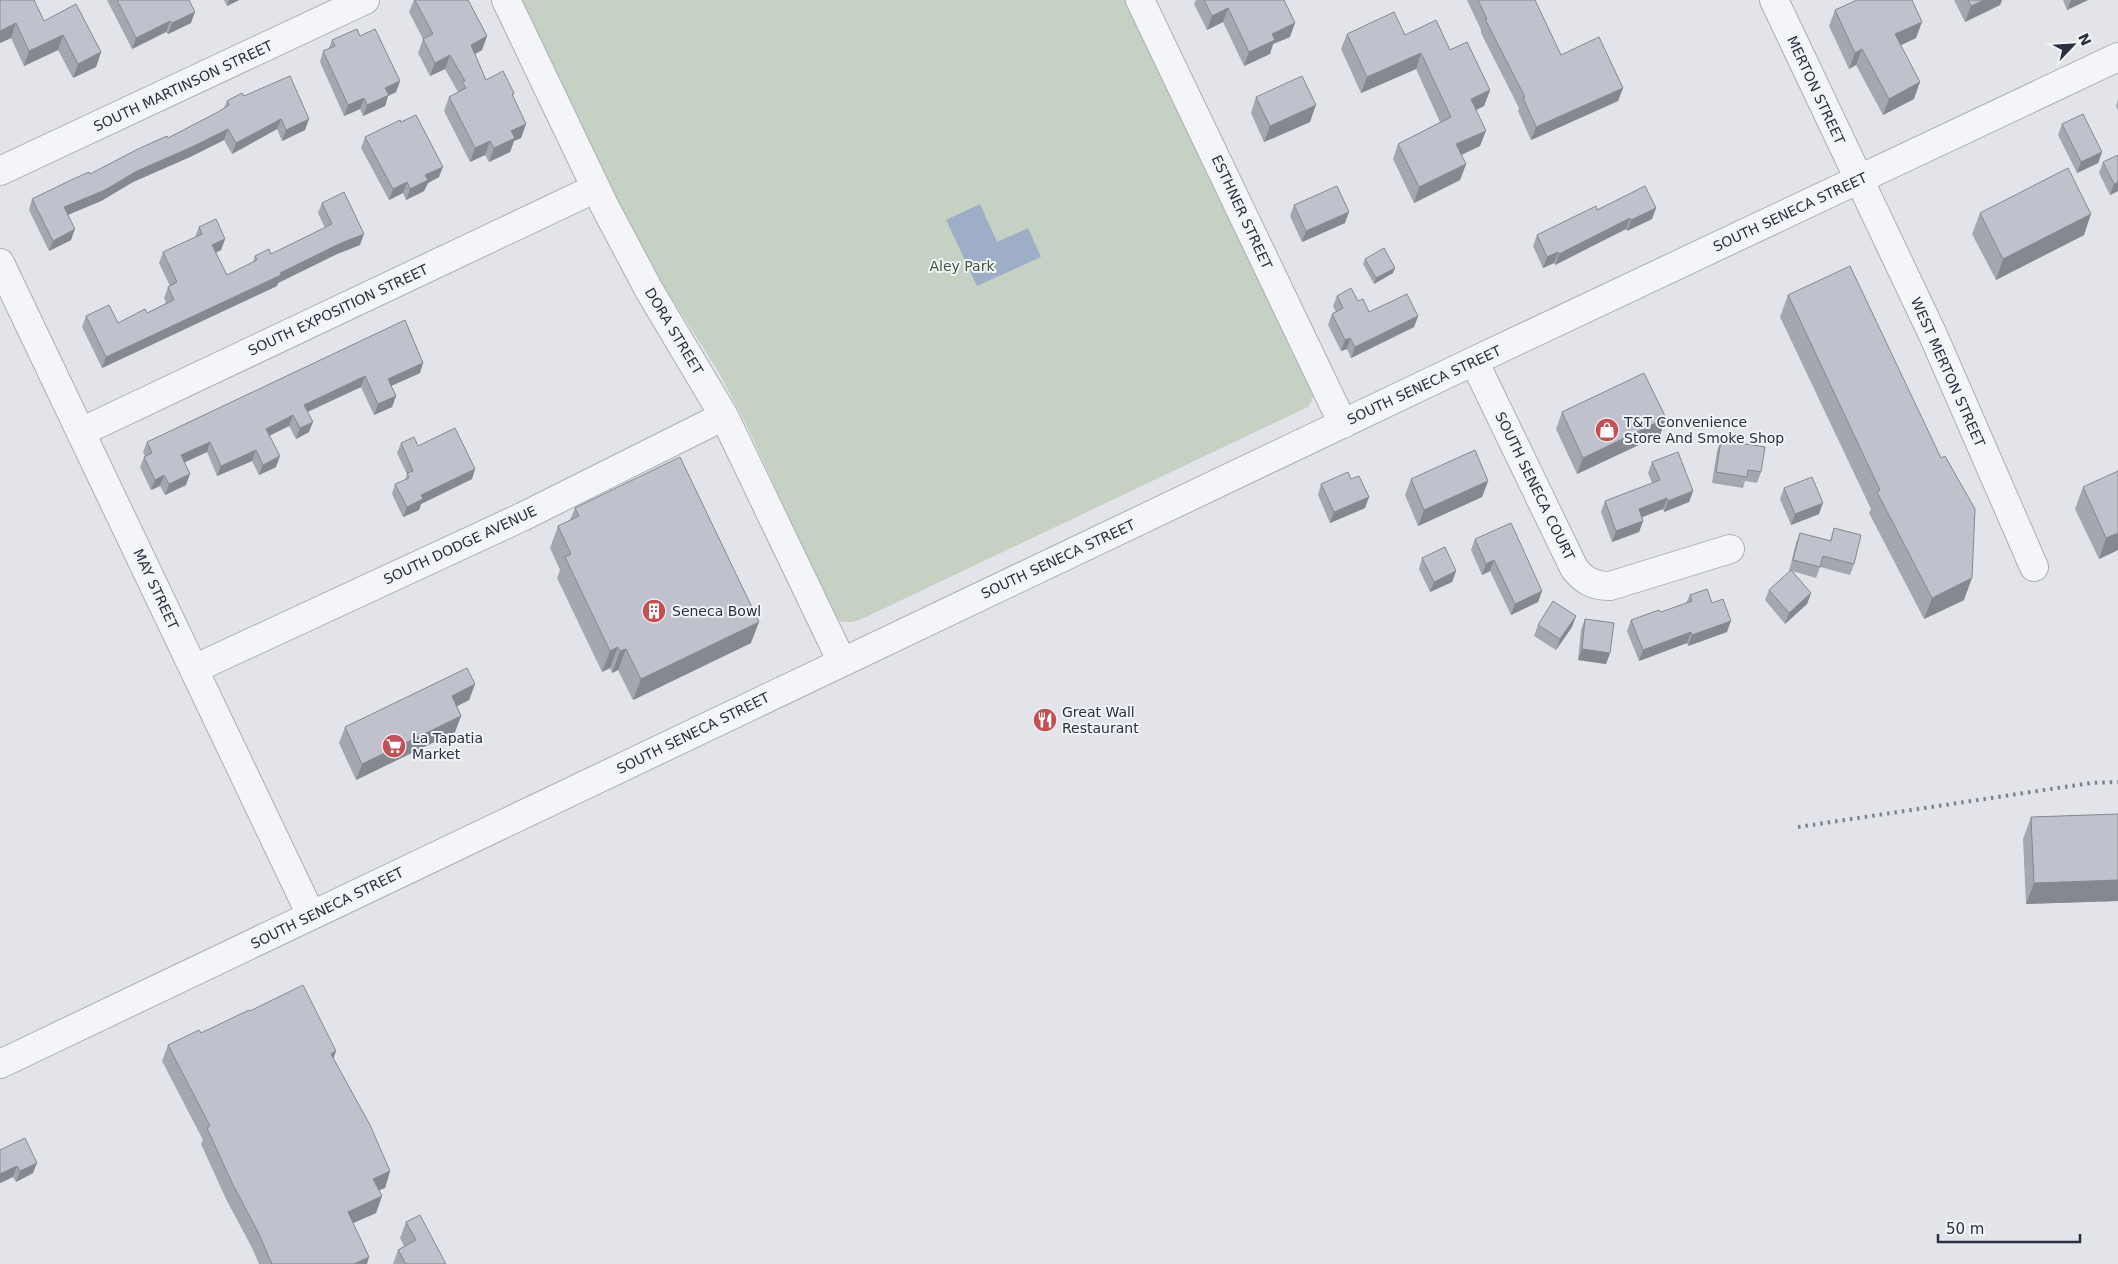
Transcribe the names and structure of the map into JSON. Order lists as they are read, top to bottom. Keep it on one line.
{"streets":{"street":["SOUTH MARTINSON STREET","MERTON STREET","ESTHNER STREET","SOUTH SENECA STREET","SOUTH EXPOSITION STREET","DORA STREET","WEST MERTON STREET","SOUTH SENECA COURT","SOUTH DODGE AVENUE","MAY STREET"]},"crossings":[["MERTON STREET","SOUTH SENECA STREET"],["MERTON STREET","WEST MERTON STREET"],["ESTHNER STREET","SOUTH SENECA STREET"],["SOUTH SENECA STREET","DORA STREET"],["SOUTH SENECA STREET","WEST MERTON STREET"],["SOUTH SENECA STREET","SOUTH SENECA COURT"],["SOUTH SENECA STREET","MAY STREET"],["SOUTH EXPOSITION STREET","DORA STREET"],["SOUTH EXPOSITION STREET","MAY STREET"],["DORA STREET","SOUTH DODGE AVENUE"],["SOUTH DODGE AVENUE","MAY STREET"]],"parks":["Aley Park"],"places":{"shop":["T&T Convenience Store And Smoke Shop"],"building":["Seneca Bowl"],"restaurant":["Great Wall Restaurant"],"supermarket":["La Tapatia Market"]},"scale_bar":"50 m","north":"top right"}
